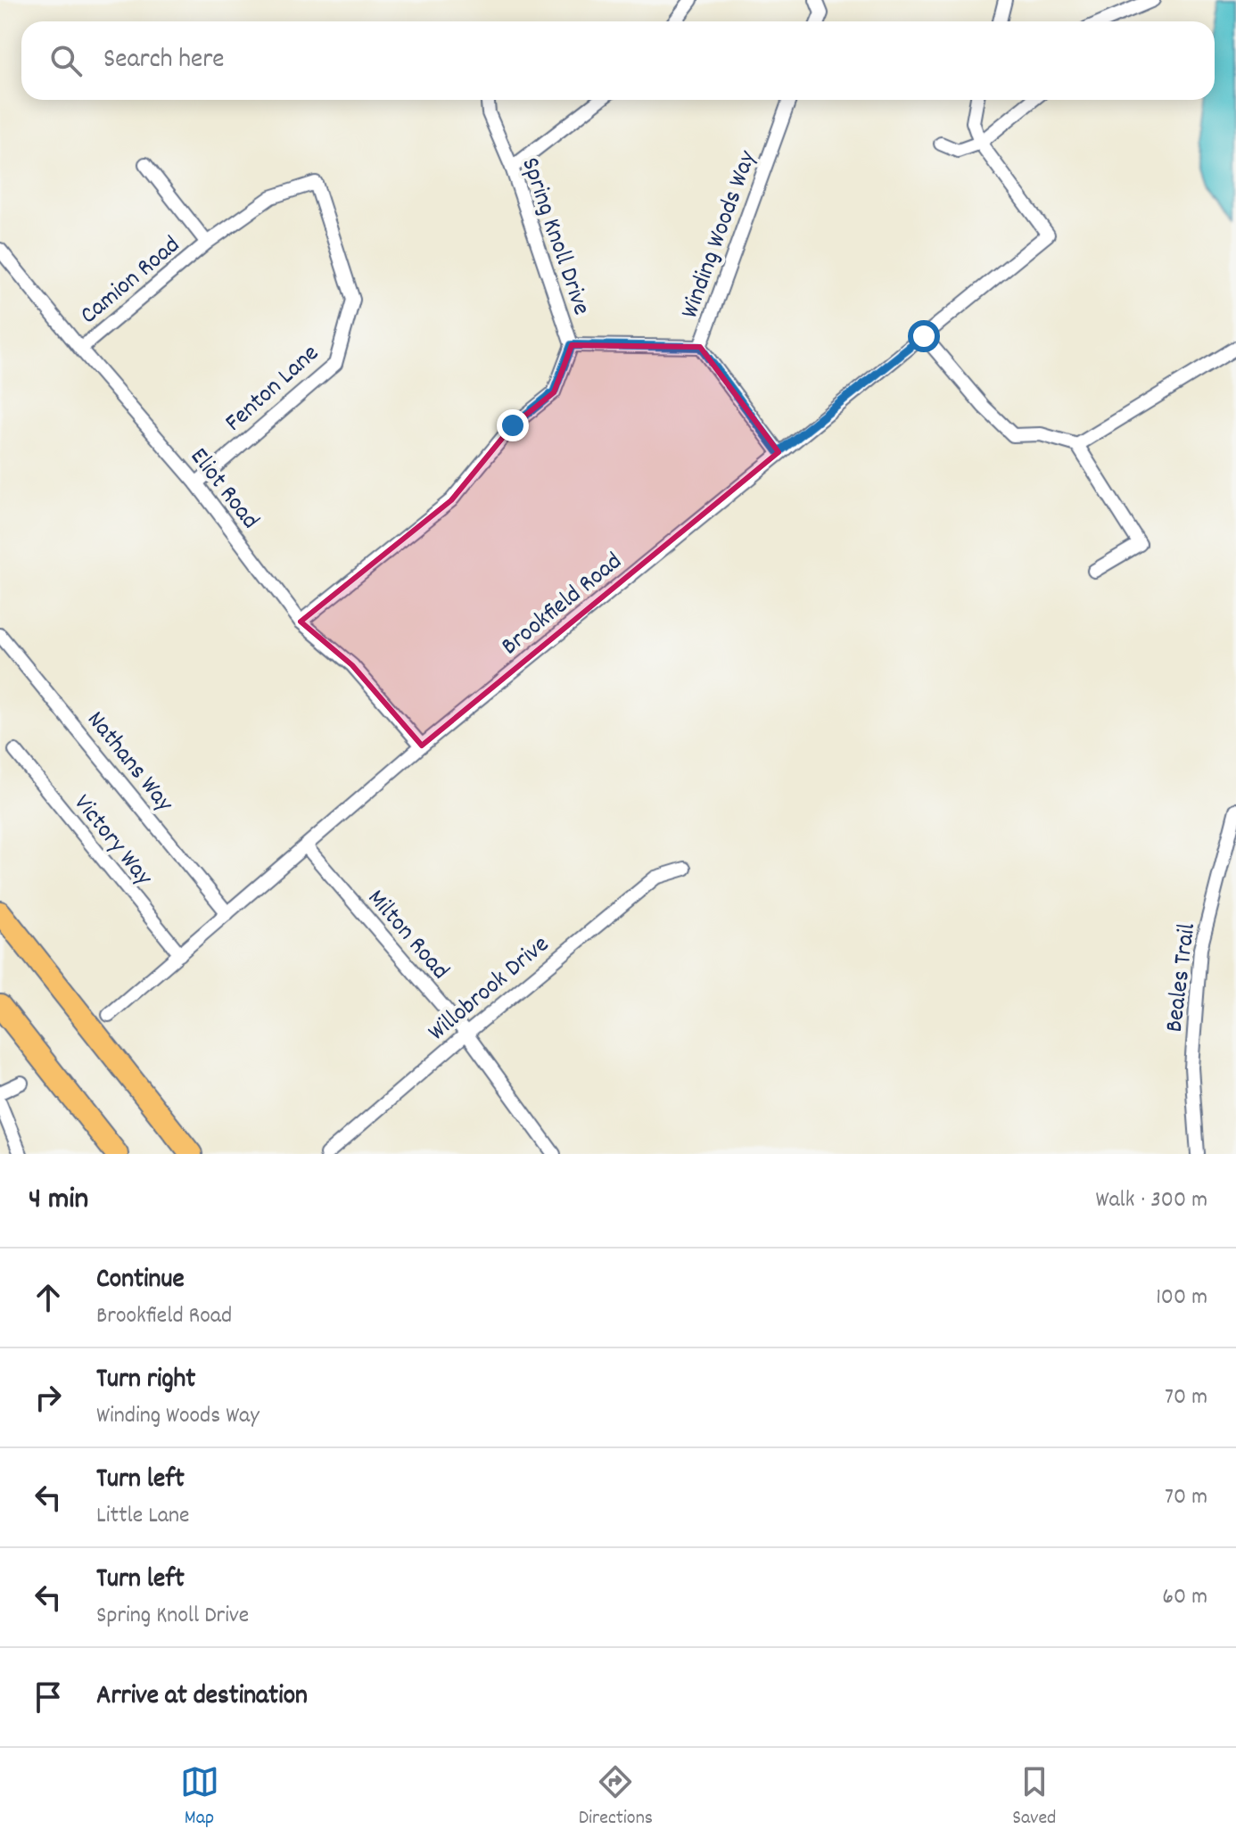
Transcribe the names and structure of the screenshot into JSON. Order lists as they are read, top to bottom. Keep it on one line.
{"streets":{"street":["Winding Woods Way","Spring Knoll Drive","Camion Road","Fenton Lane","Eliot Road","Brookfield Road","Nathans Way","Victory Way","Milton Road","Beales Trail","Willobrook Drive"]},"crossings":[["Winding Woods Way","Brookfield Road"],["Spring Knoll Drive","Eliot Road"],["Camion Road","Fenton Lane"],["Camion Road","Eliot Road"],["Fenton Lane","Eliot Road"],["Eliot Road","Brookfield Road"],["Brookfield Road","Nathans Way"],["Brookfield Road","Victory Way"],["Brookfield Road","Milton Road"],["Milton Road","Willobrook Drive"]],"page":{"search":"Search here","heading":["4 min","Walk · 300 m"],"list":[["Continue","Brookfield Road","100 m"],["Turn right","Winding Woods Way","70 m"],["Turn left","Little Lane","70 m"],["Turn left","Spring Knoll Drive","60 m"],"Arrive at destination"],"nav":["Map","Directions","Saved"]}}
